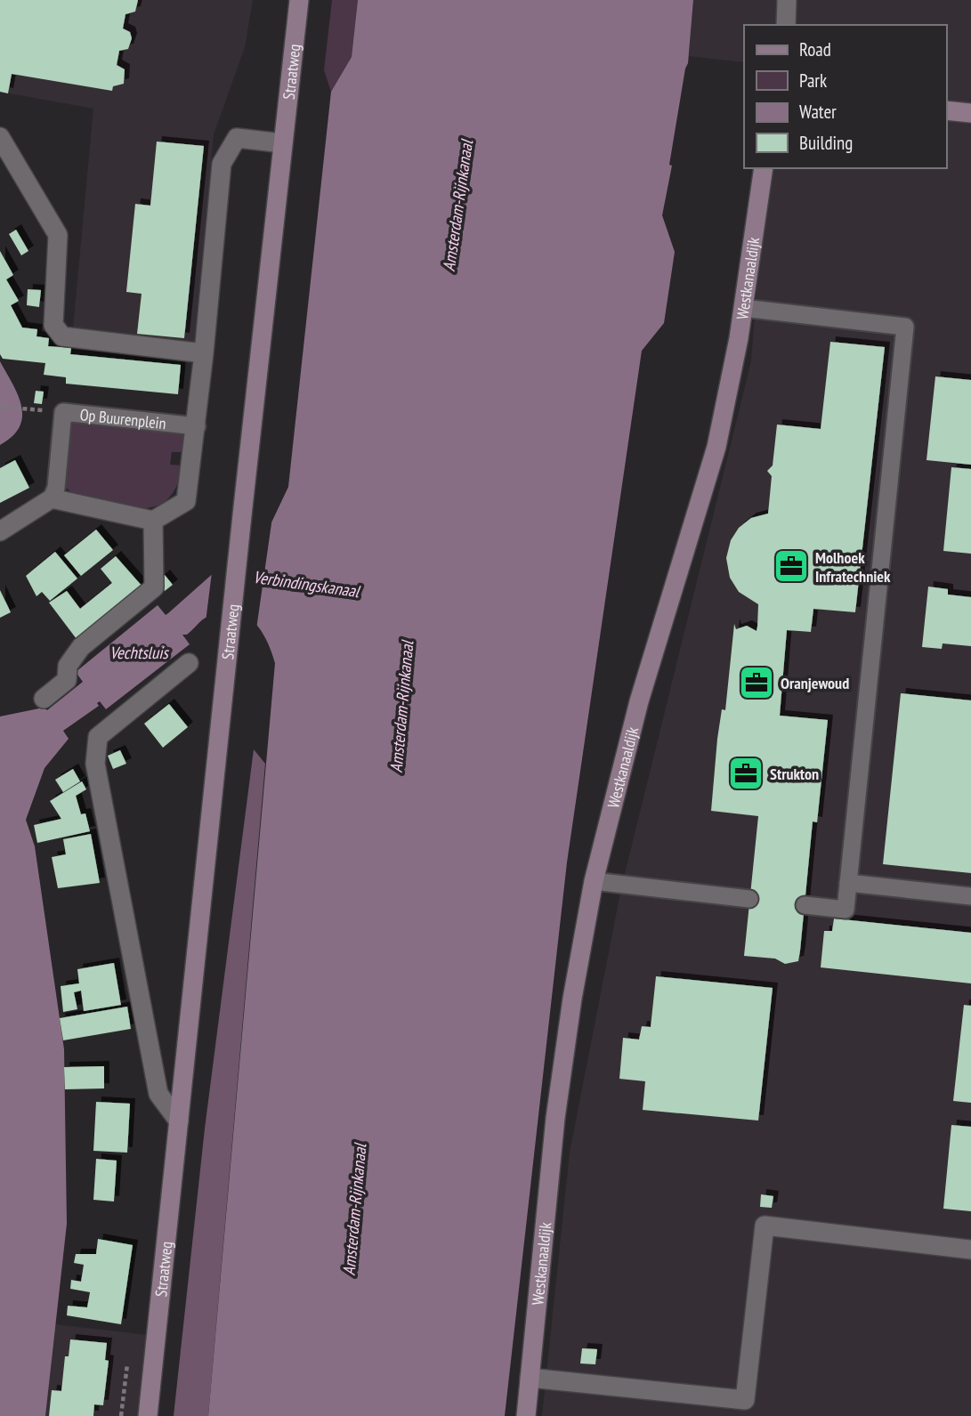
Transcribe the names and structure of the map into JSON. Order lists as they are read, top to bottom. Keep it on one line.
{"streets":{"main road":["Straatweg","Westkanaaldijk"],"lane":["Op Buurenplein"]},"water":["Amsterdam-Rijnkanaal","Verbindingskanaal","Vechtsluis"],"places":{"office":["Molhoek Infratechniek","Oranjewoud","Strukton"]},"legend":["Road","Park","Water","Building"]}
